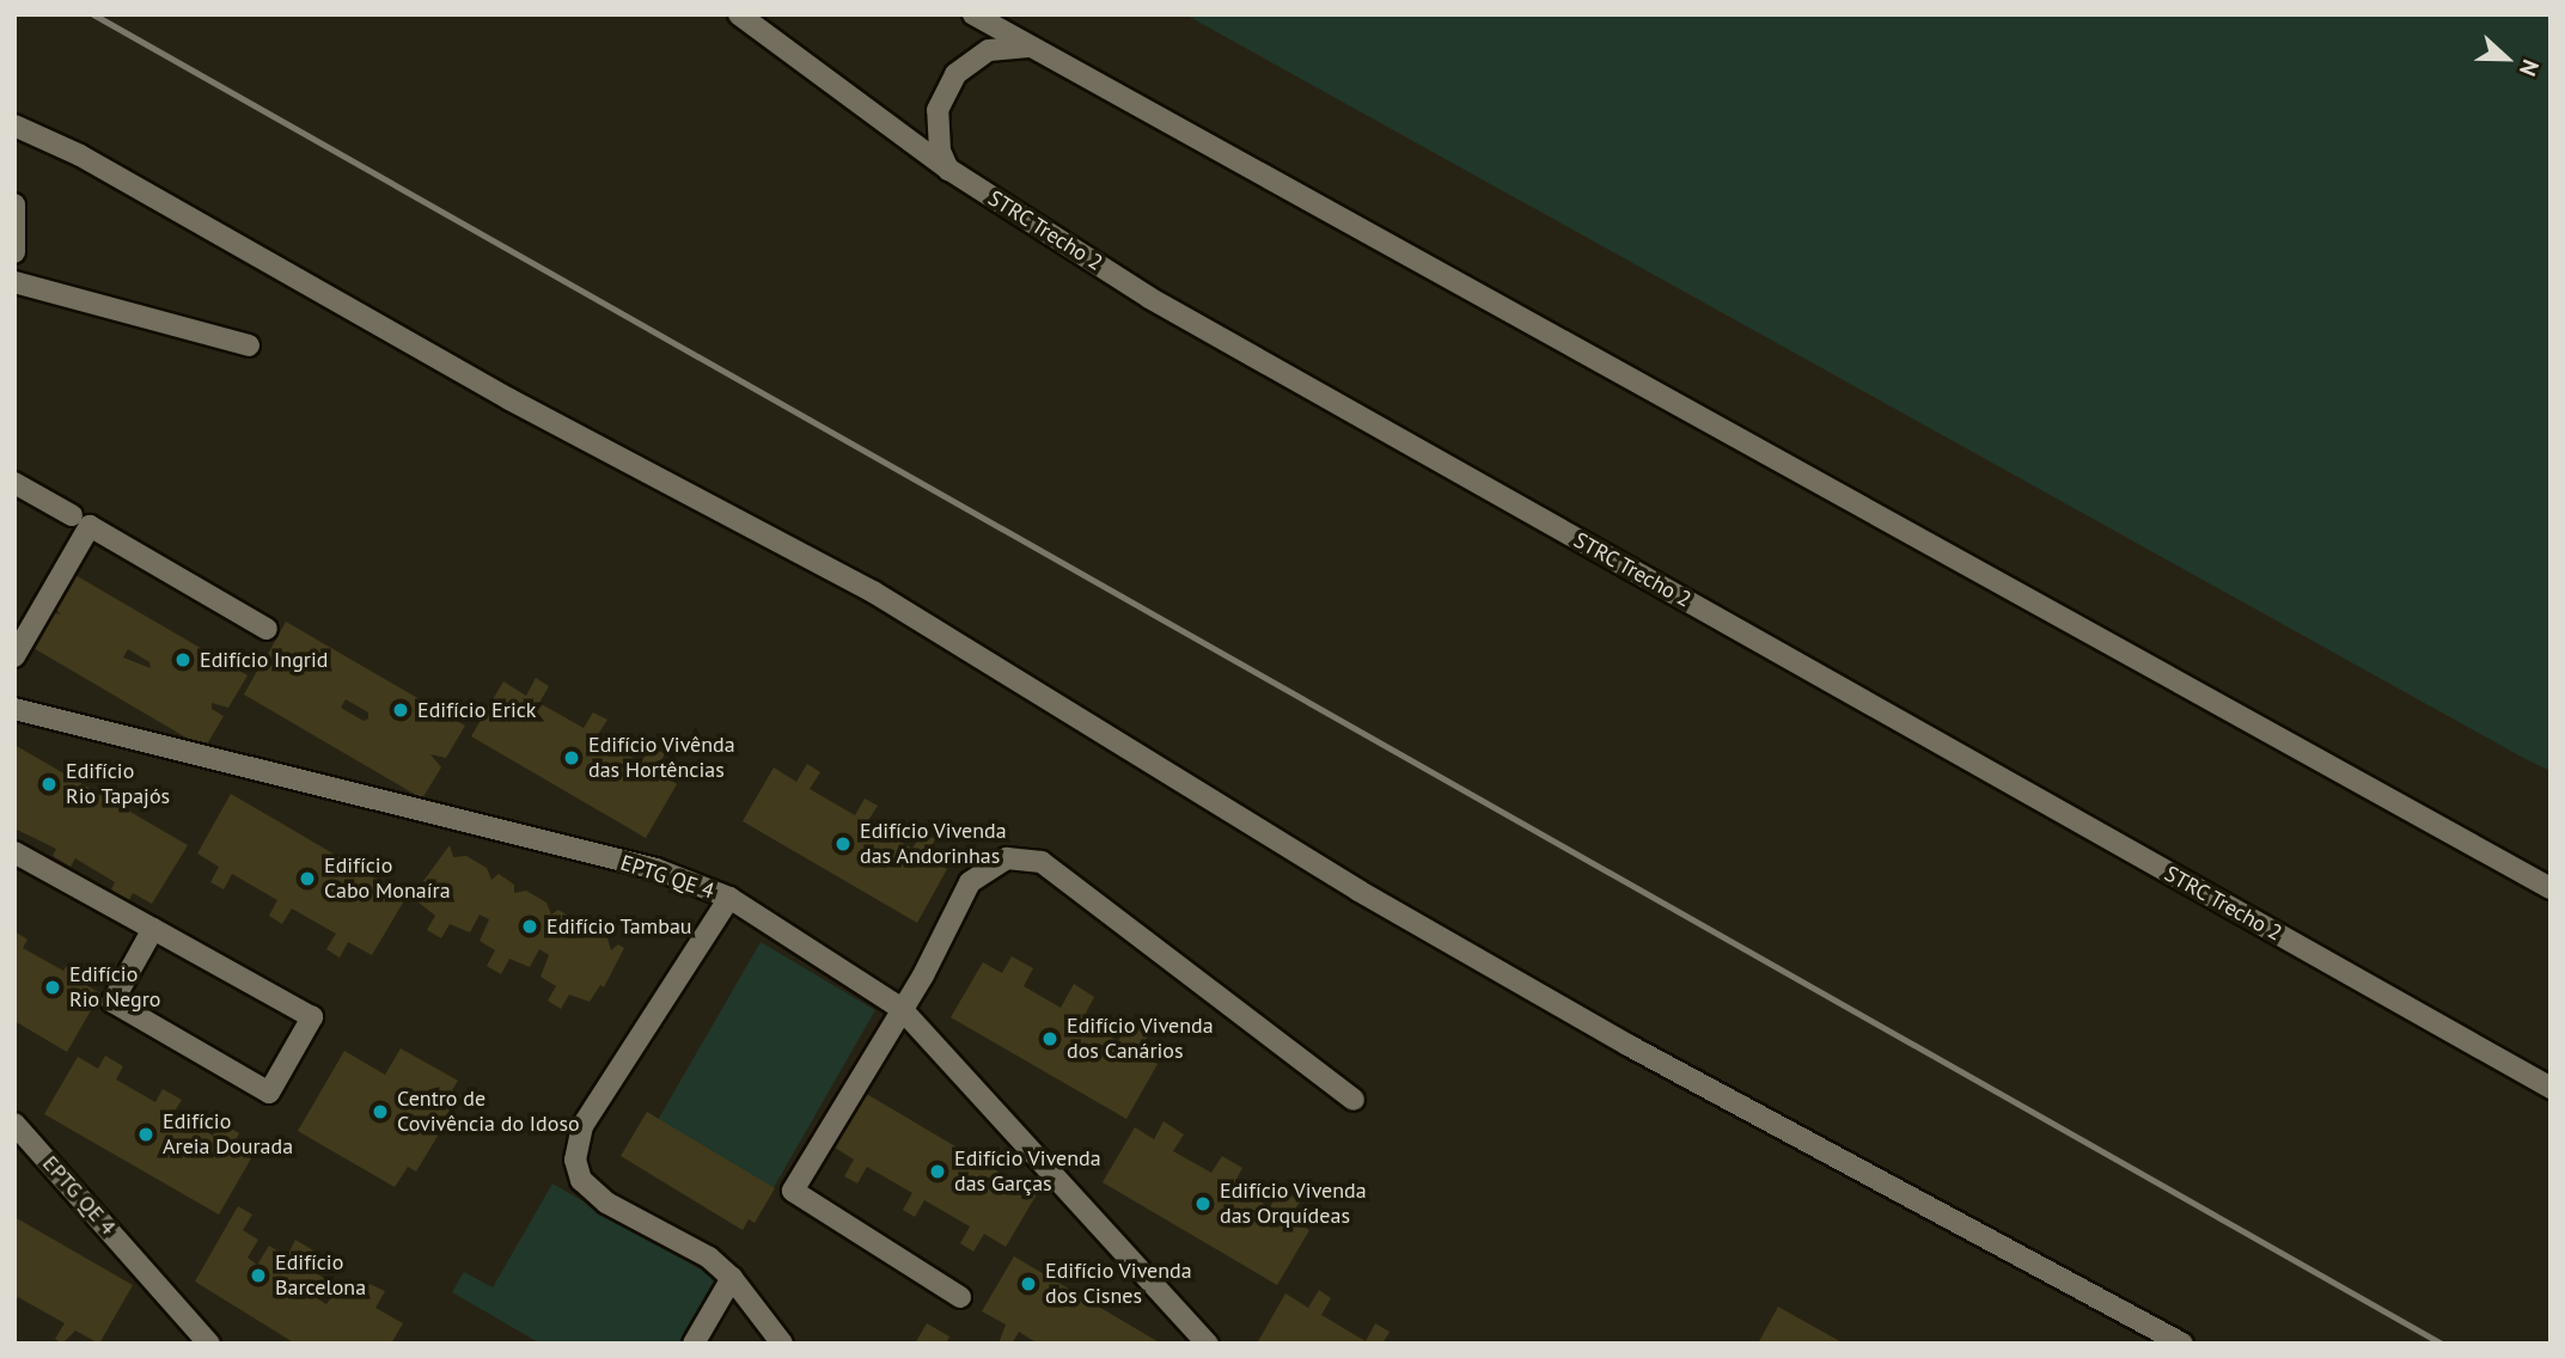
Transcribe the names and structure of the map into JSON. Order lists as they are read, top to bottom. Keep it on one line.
{"streets":{"street":["STRC Trecho 2","EPTG QE 4"]},"places":["Edifício Ingrid","Edifício Erick","Edifício Vivênda das Hortências","Edifício Rio Tapajós","Edifício Vivenda das Andorinhas","Edifício Cabo Monaíra","Edifício Tambau","Edifício Rio Negro","Edifício Vivenda dos Canários","Centro de Covivência do Idoso","Edifício Areia Dourada","Edifício Vivenda das Garças","Edifício Vivenda das Orquídeas","Edifício Barcelona","Edifício Vivenda dos Cisnes"],"north":"right"}
